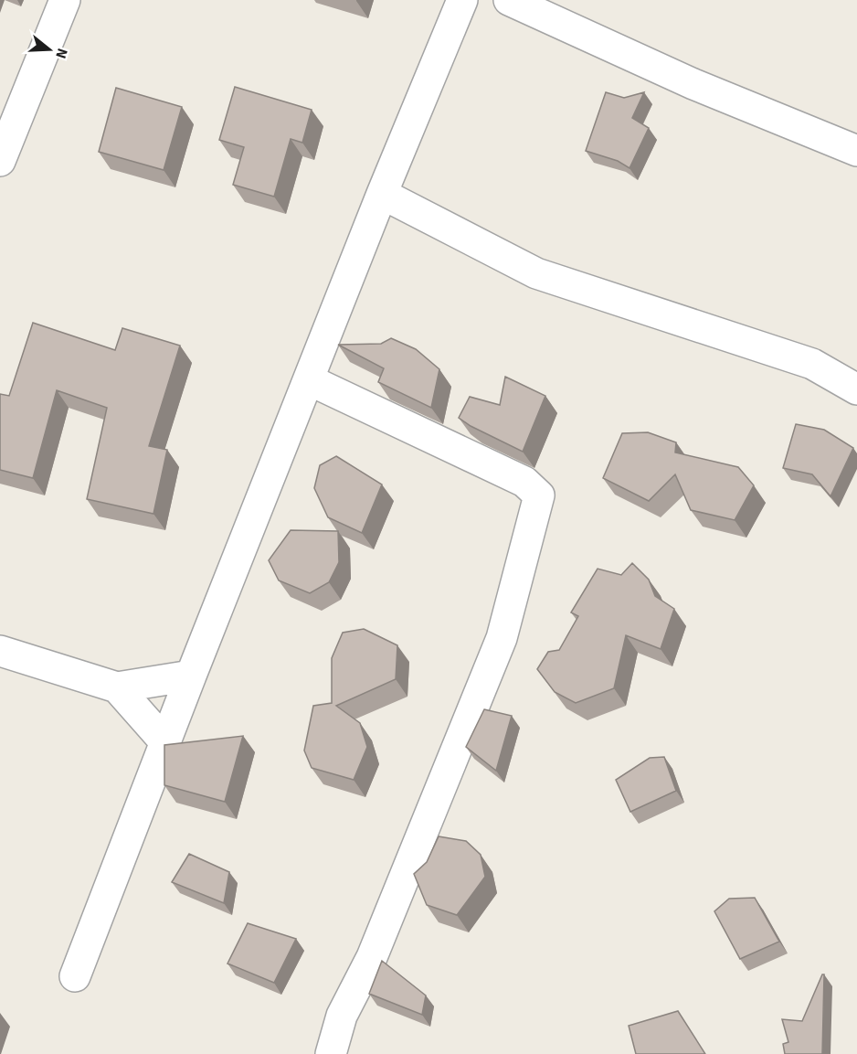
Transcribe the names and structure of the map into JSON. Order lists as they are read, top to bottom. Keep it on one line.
{"north":"right"}
